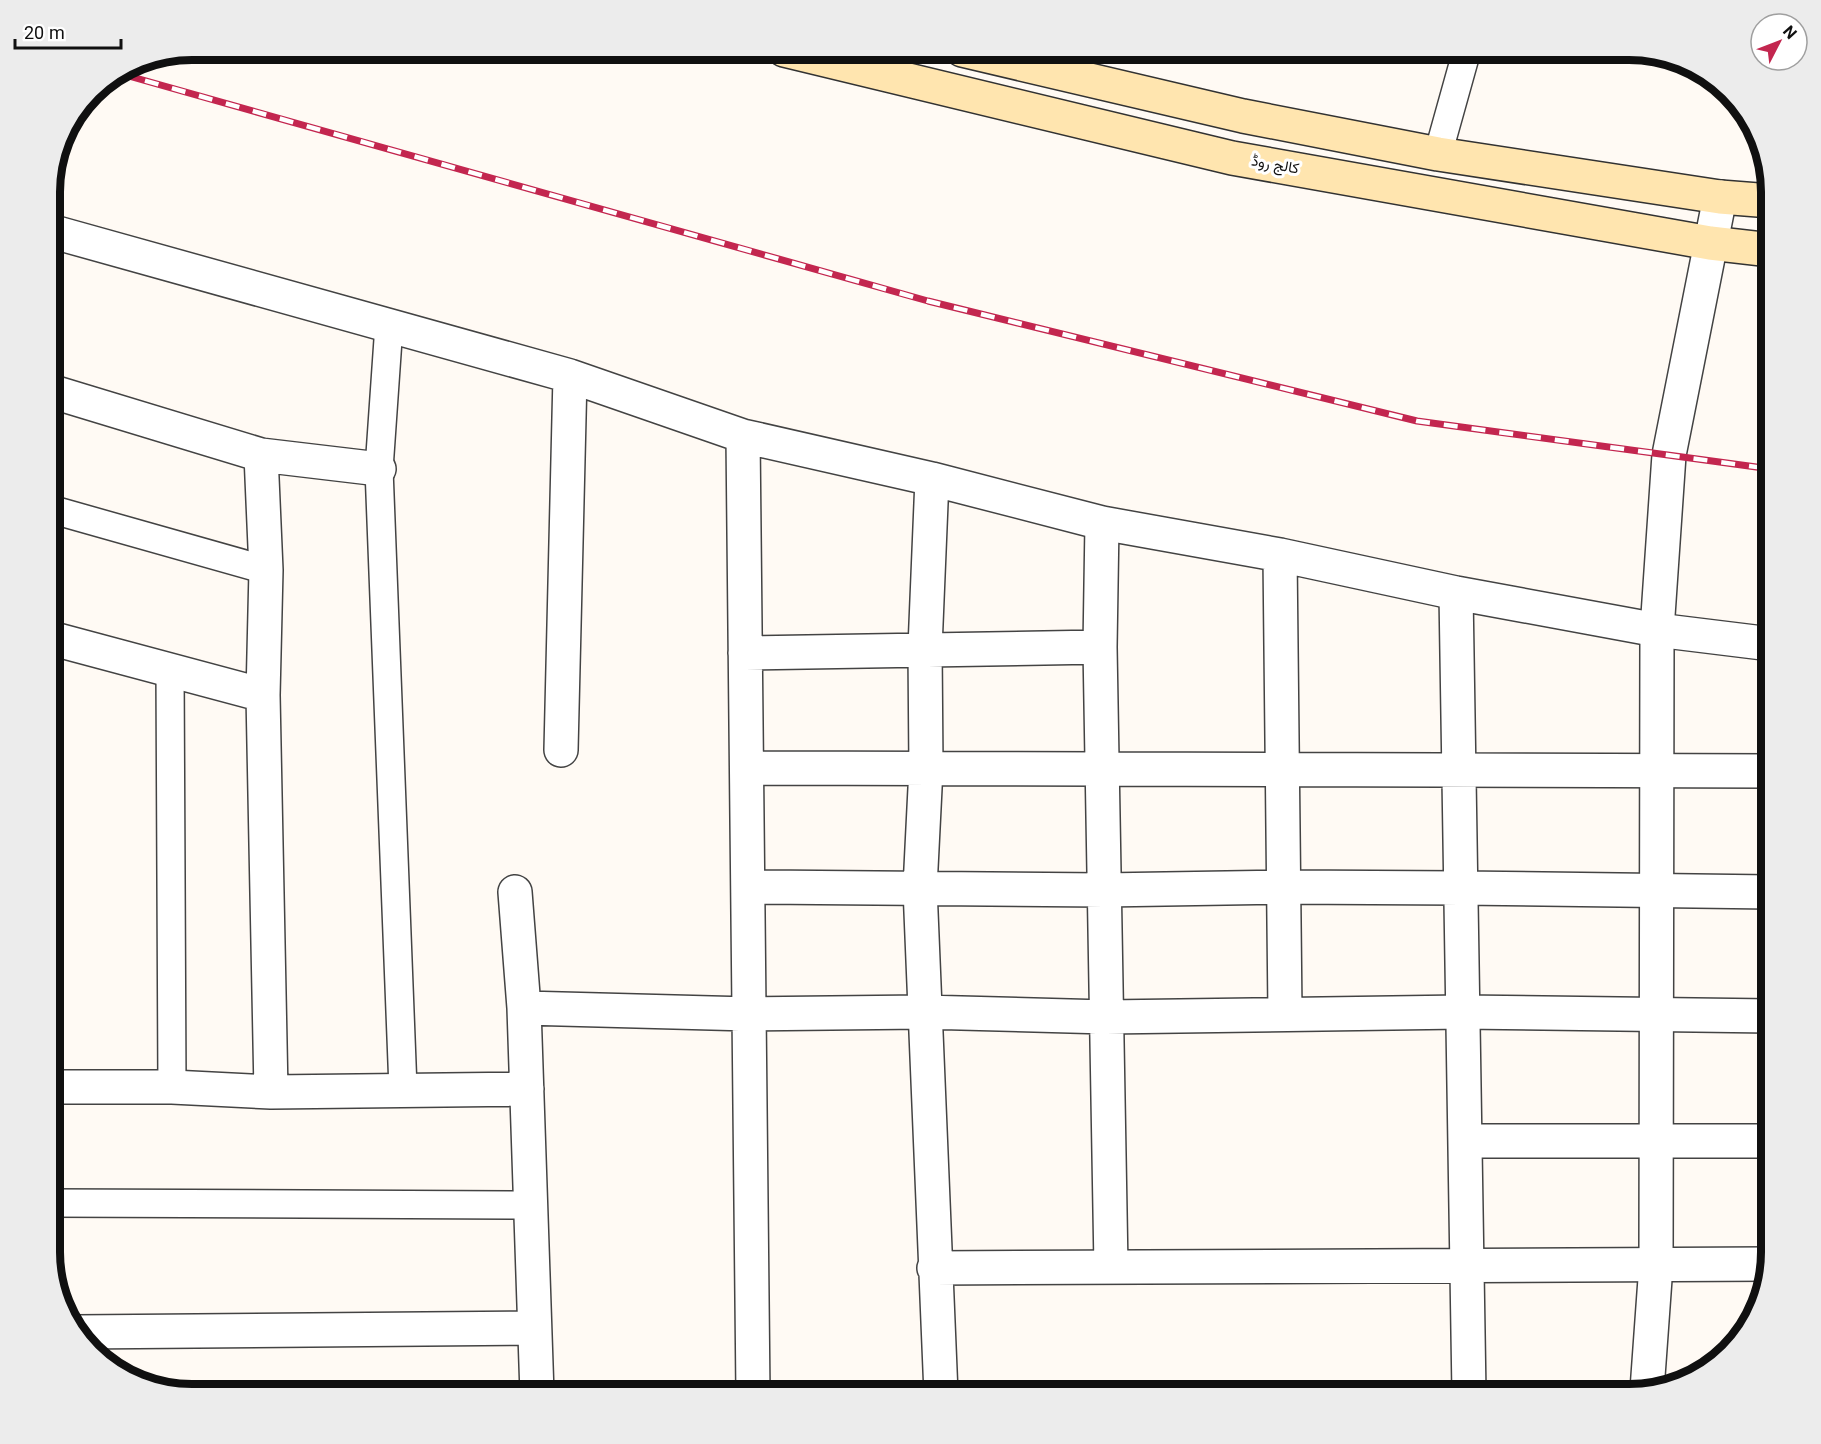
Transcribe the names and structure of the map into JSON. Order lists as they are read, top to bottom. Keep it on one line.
{"streets":{"main road":["کالج روڈ"]},"scale_bar":"20 m","north":"top right"}
